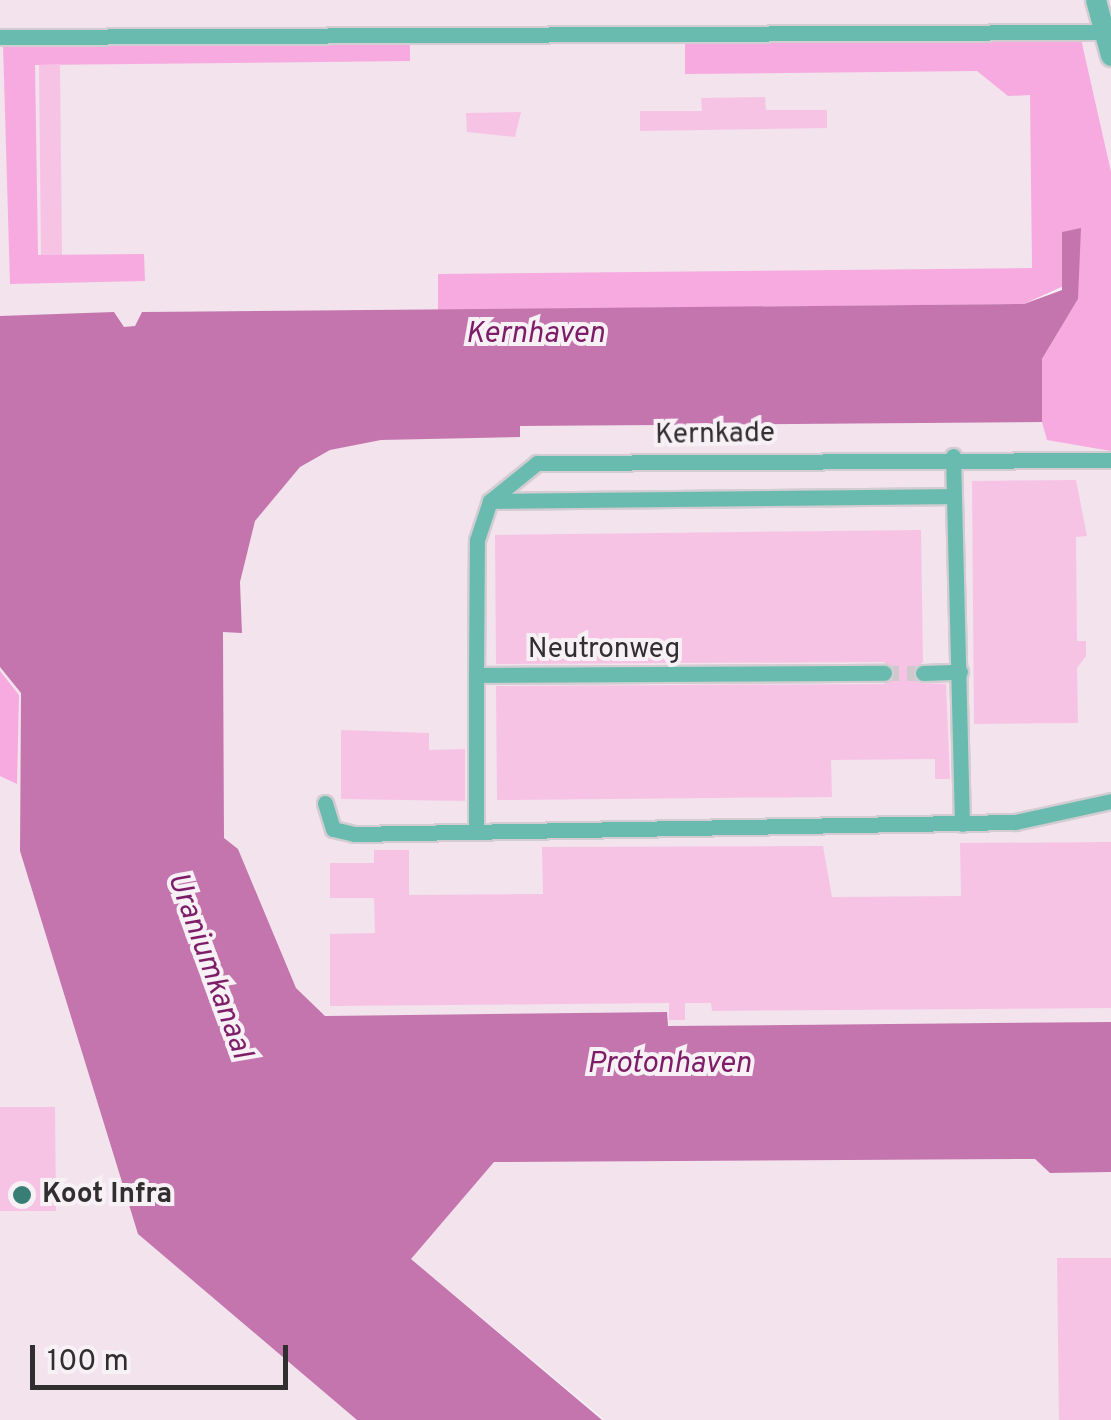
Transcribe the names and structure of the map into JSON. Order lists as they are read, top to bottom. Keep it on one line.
{"streets":{"street":["Kernkade","Neutronweg"]},"water":["Kernhaven","Uraniumkanaal","Protonhaven"],"places":["Koot Infra"],"scale_bar":"100 m"}
